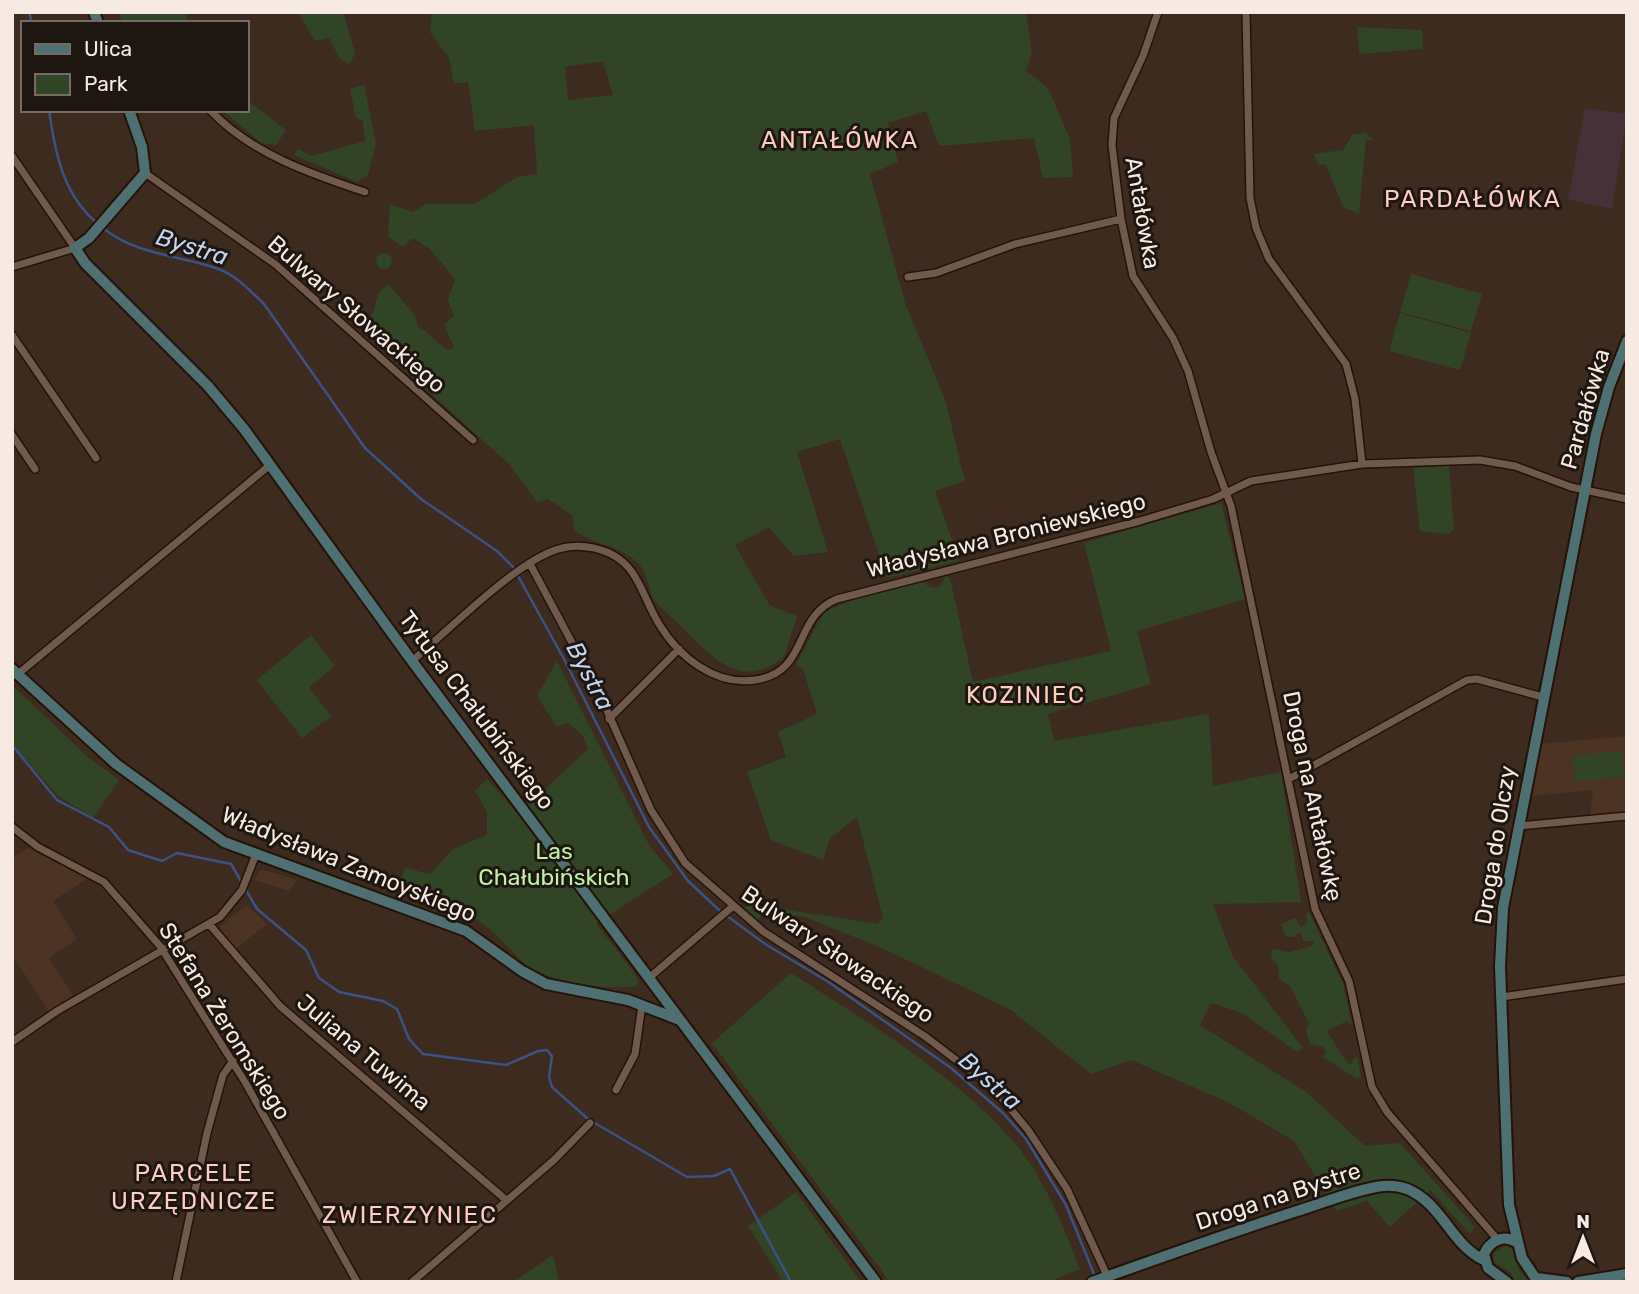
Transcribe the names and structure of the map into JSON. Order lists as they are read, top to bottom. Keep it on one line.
{"streets":{"street":["Antałówka","Bulwary Słowackiego","Pardałówka","Władysława Broniewskiego","Tytusa Chałubińskiego","Droga na Antałówkę","Droga do Olczy","Władysława Zamoyskiego","Stefana Żeromskiego","Juliana Tuwima","Droga na Bystre"]},"crossings":[["Antałówka","Władysława Broniewskiego"],["Antałówka","Droga na Antałówkę"],["Bulwary Słowackiego","Władysława Broniewskiego"],["Bulwary Słowackiego","Droga na Bystre"],["Pardałówka","Władysława Broniewskiego"],["Pardałówka","Droga do Olczy"],["Władysława Broniewskiego","Tytusa Chałubińskiego"],["Władysława Broniewskiego","Droga na Antałówkę"],["Władysława Broniewskiego","Droga do Olczy"],["Tytusa Chałubińskiego","Władysława Zamoyskiego"],["Droga na Antałówkę","Droga do Olczy"],["Droga na Antałówkę","Droga na Bystre"],["Droga do Olczy","Droga na Bystre"]],"districts":["ANTAŁÓWKA","PARDAŁÓWKA","KOZINIEC","PARCELE URZĘDNICZE","ZWIERZYNIEC"],"water":["Bystra"],"parks":["Las Chałubińskich"],"legend":["Ulica","Park"],"north":"top"}
